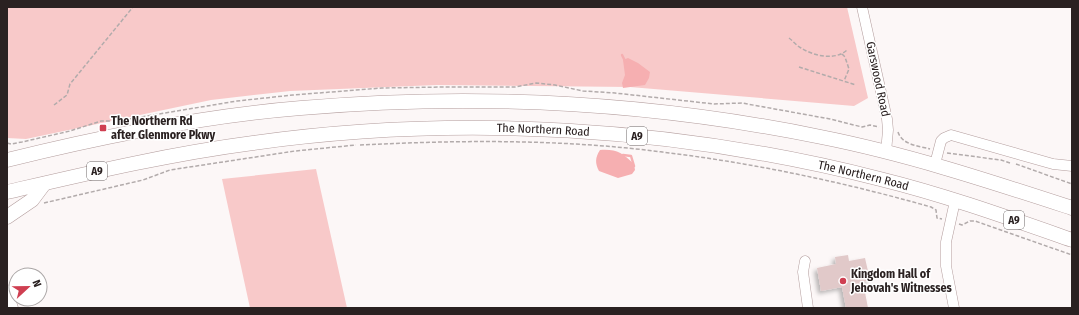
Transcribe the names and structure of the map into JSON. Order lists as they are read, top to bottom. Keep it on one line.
{"streets":{"highway":["The Northern Road","A9"],"street":["Garswood Road"]},"crossings":[["Garswood Road","A9"]],"places":{"transit":["The Northern Rd after Glenmore Pkwy"],"other":["Kingdom Hall of Jehovah's Witnesses"]},"north":"right"}
